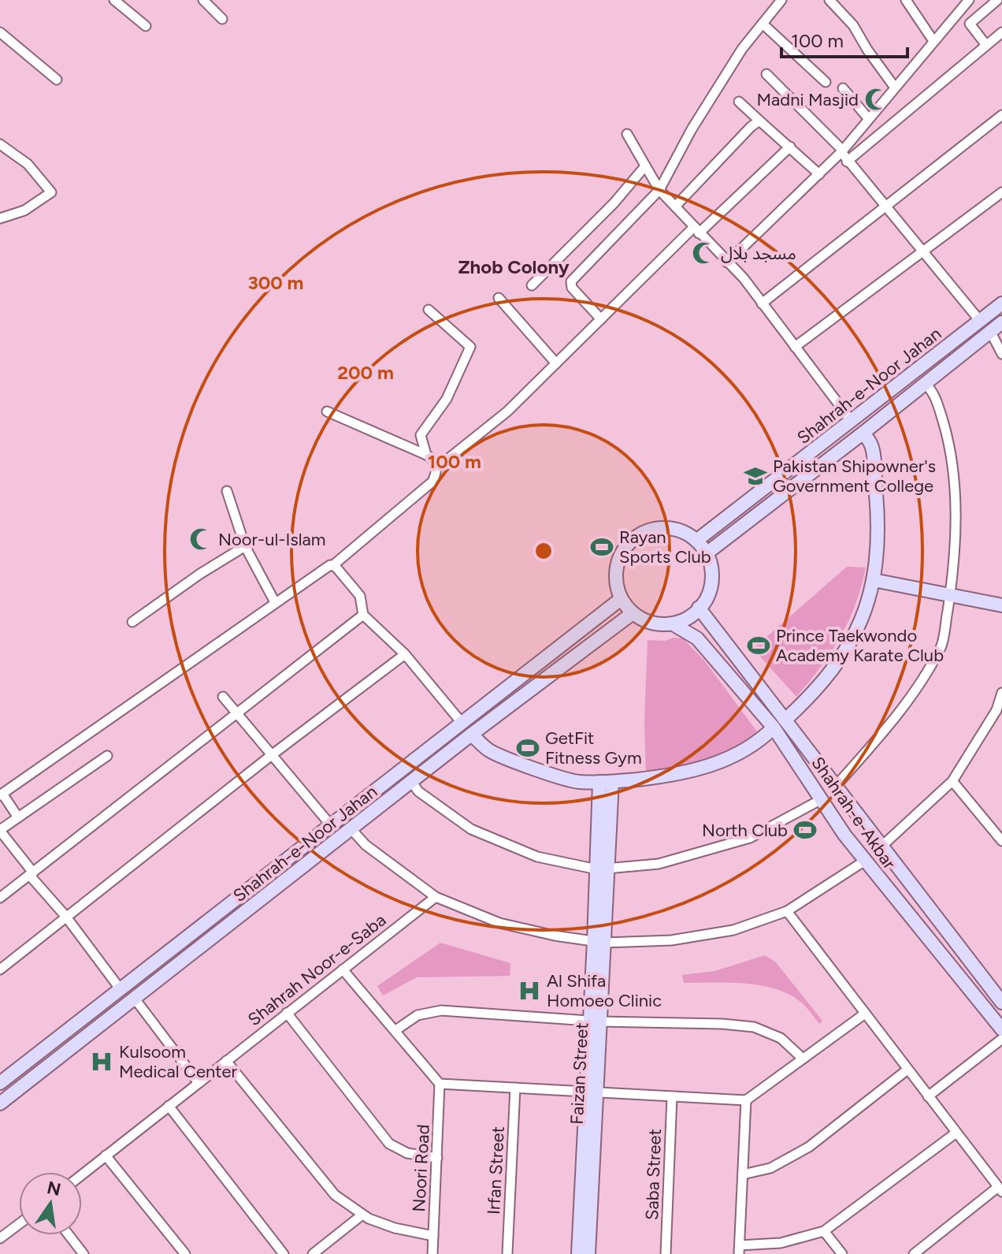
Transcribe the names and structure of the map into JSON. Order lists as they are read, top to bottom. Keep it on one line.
{"streets":{"main road":["Shahrah-e-Noor Jahan","Shahrah-e-Akbar","Faizan Street"],"street":["Shahrah Noor-e-Saba","Noori Road","Irfan Street","Saba Street"]},"crossings":[["Shahrah-e-Noor Jahan","Shahrah-e-Akbar"]],"districts":["Zhob Colony"],"places":{"mosque":["Madni Masjid","مسجد بلال","Noor-ul-Islam"],"school or university":["Pakistan Shipowner's Government College"],"sports":["Rayan Sports Club","Prince Taekwondo Academy Karate Club","GetFit Fitness Gym","North Club"],"hospital":["Al Shifa Homoeo Clinic","Kulsoom Medical Center"]},"scale_bar":"100 m","north":"top","rings":["300 m","200 m","100 m"]}
